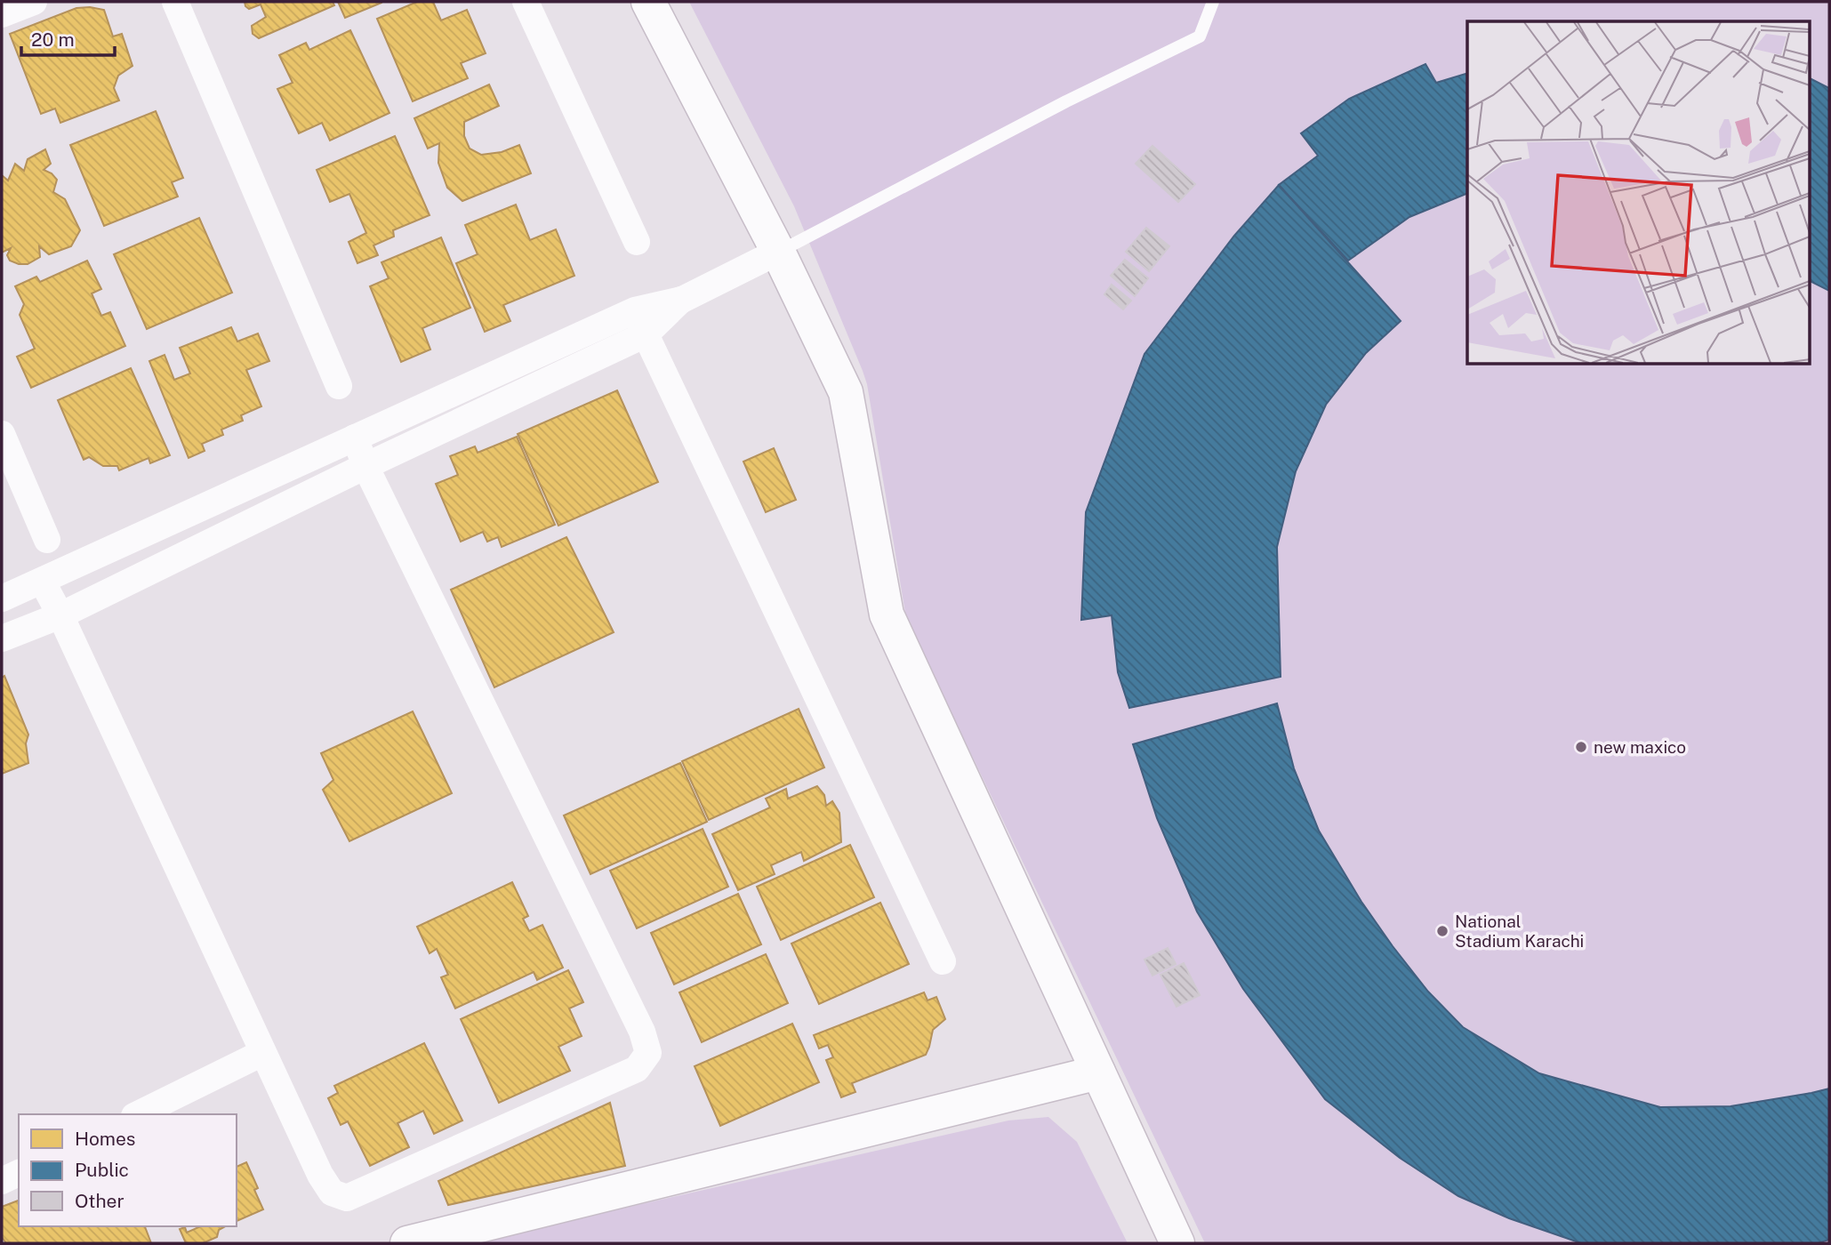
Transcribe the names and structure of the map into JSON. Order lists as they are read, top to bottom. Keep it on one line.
{"places":["new maxico","National Stadium Karachi"],"legend":["Homes","Public","Other"],"scale_bar":"20 m"}
